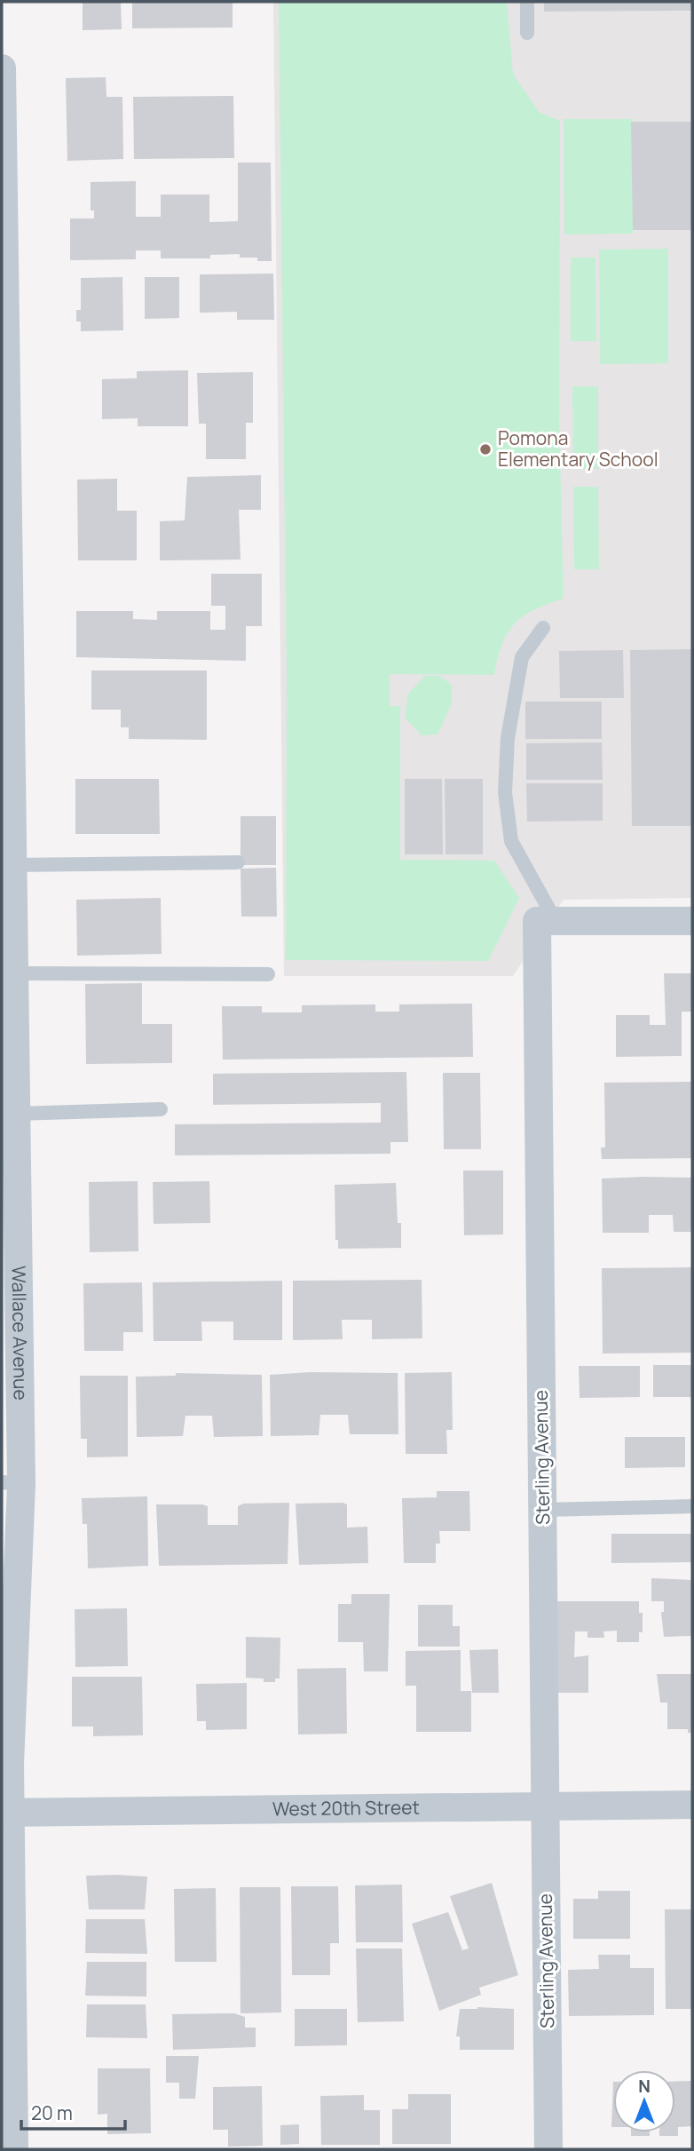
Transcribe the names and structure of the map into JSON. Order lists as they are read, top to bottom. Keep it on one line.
{"streets":{"street":["Wallace Avenue","Sterling Avenue","West 20th Street"]},"crossings":[["Wallace Avenue","West 20th Street"],["Sterling Avenue","West 20th Street"]],"places":["Pomona Elementary School"],"scale_bar":"20 m","north":"top"}
